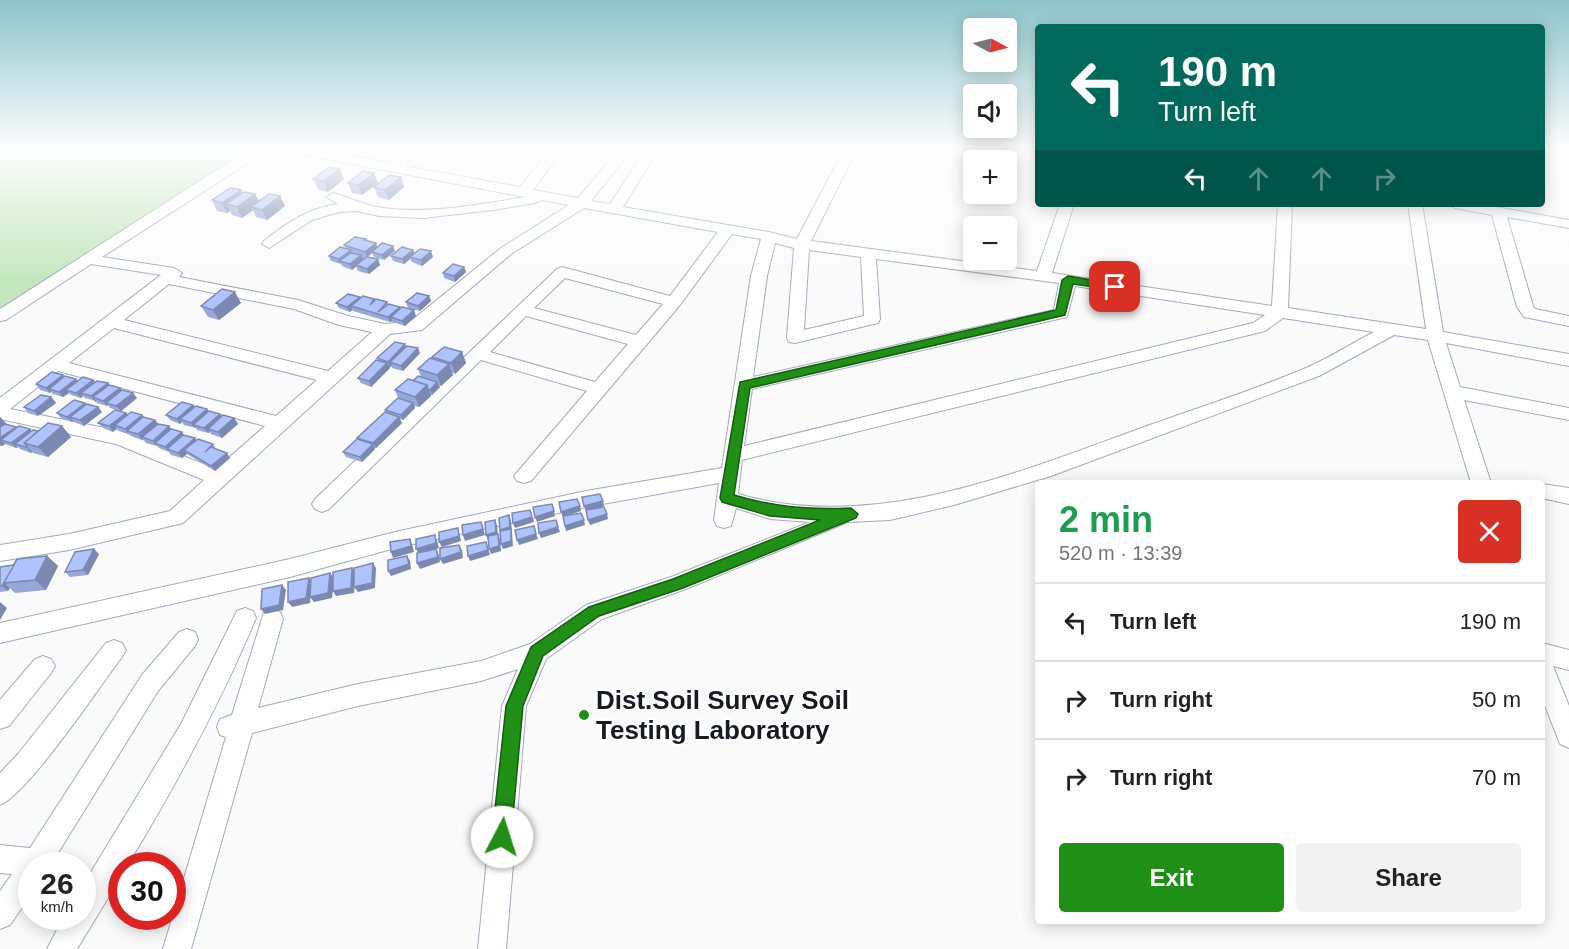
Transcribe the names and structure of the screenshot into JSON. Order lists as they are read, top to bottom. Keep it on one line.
{"places":["Dist.Soil Survey Soil Testing Laboratory"],"north":"right","page":{"map_buttons":["+","−"],"turn":["190 m","Turn left"],"heading":["2 min","520 m · 13:39"],"list":[{"name":"Turn left","value":"190 m"},{"name":"Turn right","value":"50 m"},{"name":"Turn right","value":"70 m"}],"buttons":["Exit","Share"],"speed":"26 km/h","limit":"30"}}
